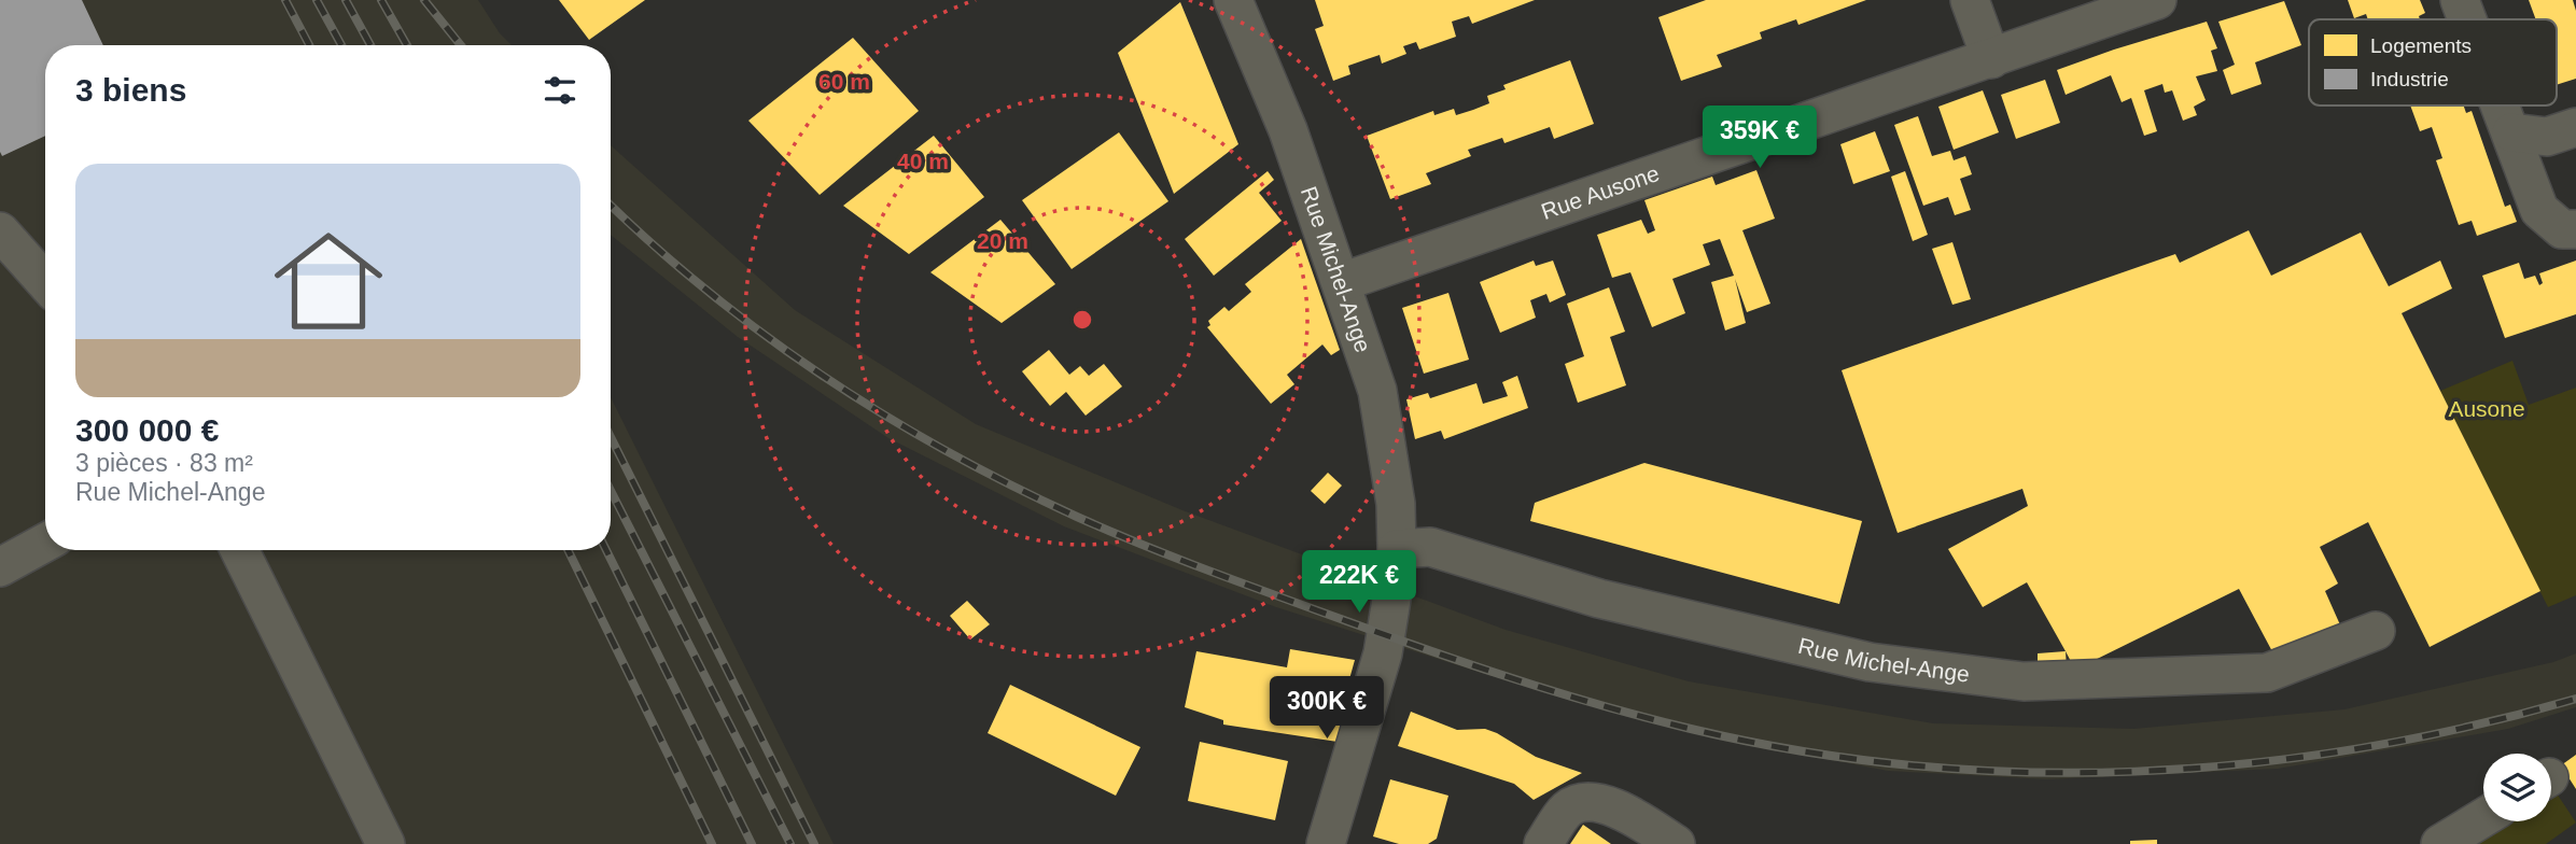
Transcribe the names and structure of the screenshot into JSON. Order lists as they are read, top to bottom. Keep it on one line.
{"streets":{"street":["Rue Ausone","Rue Michel-Ange"]},"crossings":[["Rue Ausone","Rue Michel-Ange"]],"parks":["Ausone"],"legend":["Logements","Industrie"],"page":{"heading":"3 biens","price":["359K €","222K €","300K €"],"list":[{"name":"300 000 €","note":"3 pièces · 83 m² · Rue Michel-Ange"}]},"rings":["60 m","40 m","20 m"]}
